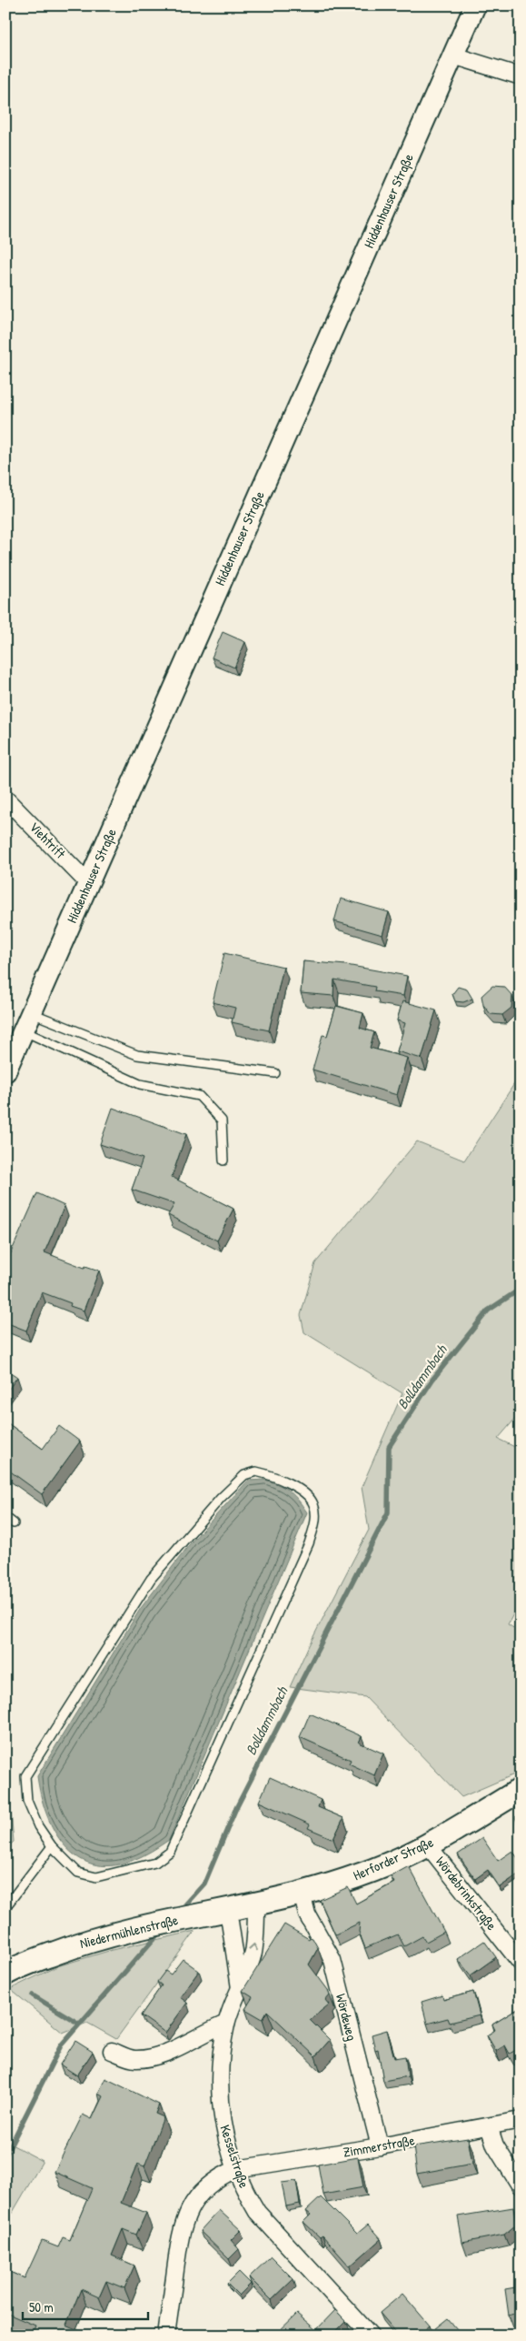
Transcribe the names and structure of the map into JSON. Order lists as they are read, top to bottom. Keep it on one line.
{"streets":{"main road":["Herforder Straße","Niedermühlenstraße"],"street":["Hiddenhauser Straße","Viehtrift","Wördebrinkstraße","Wördeweg","Zimmerstraße","Kesselstraße"]},"crossings":[["Hiddenhauser Straße","Viehtrift"],["Herforder Straße","Wördebrinkstraße"],["Herforder Straße","Niedermühlenstraße"],["Herforder Straße","Wördeweg"],["Herforder Straße","Kesselstraße"],["Niedermühlenstraße","Kesselstraße"],["Wördeweg","Zimmerstraße"],["Zimmerstraße","Kesselstraße"]],"water":["Bolldammbach"],"scale_bar":"50 m"}
